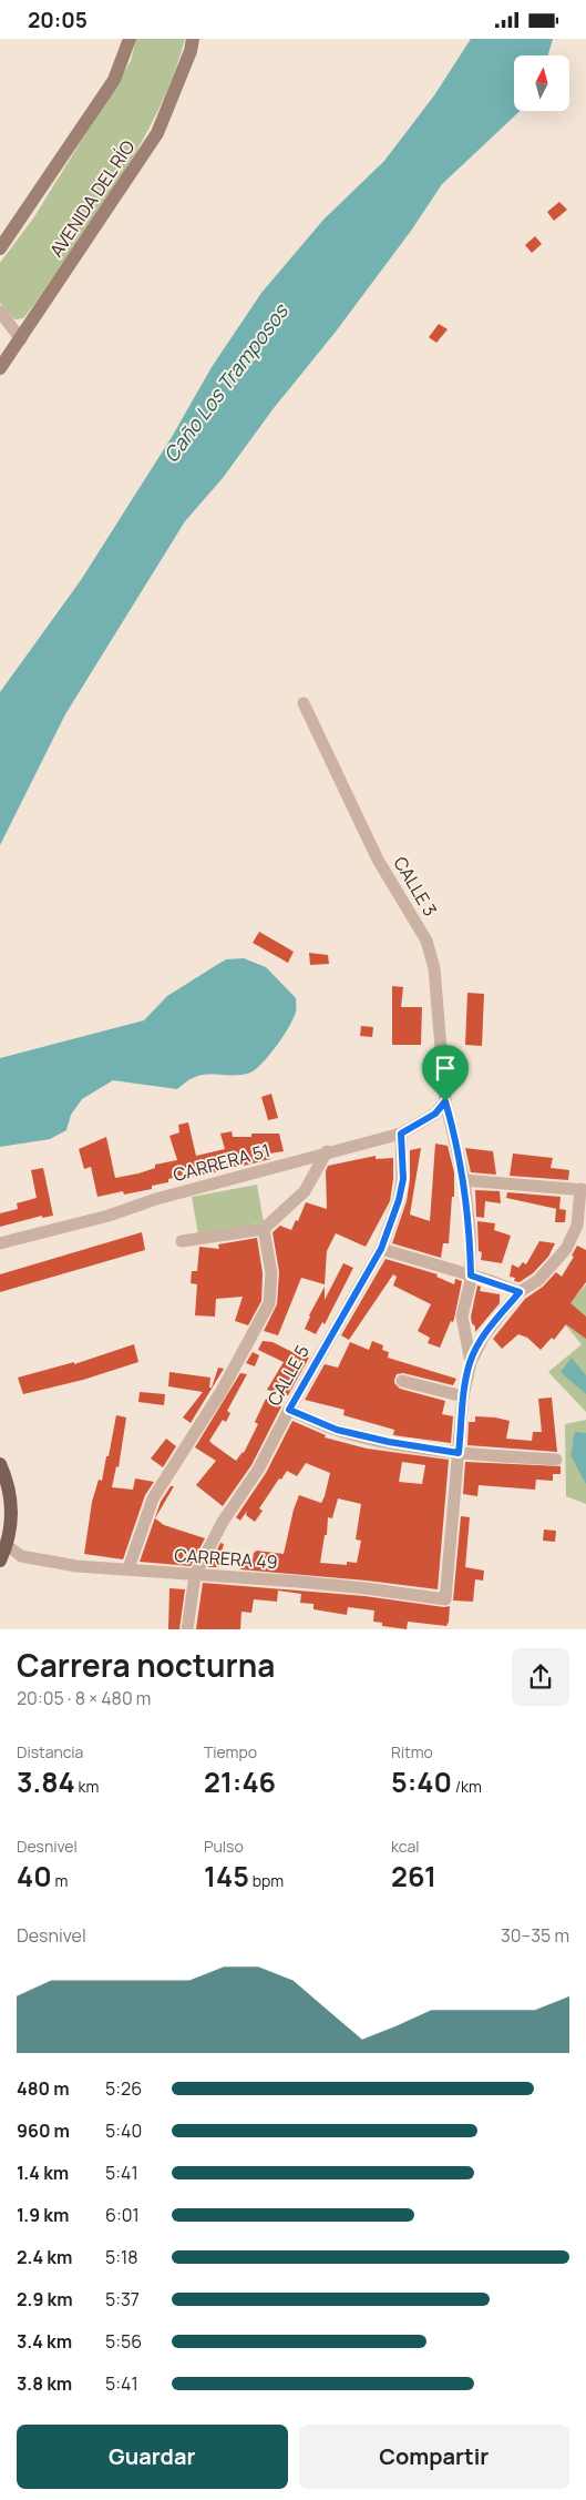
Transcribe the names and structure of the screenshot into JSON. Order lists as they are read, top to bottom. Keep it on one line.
{"streets":{"main road":["AVENIDA DEL RÍO"],"street":["CALLE 3","CARRERA 51","CALLE 5","CARRERA 49"]},"crossings":[["CALLE 3","CARRERA 51"],["CARRERA 51","CALLE 5"],["CALLE 5","CARRERA 49"]],"water":["Caño Los Tramposos"],"north":"top","page":{"status":"20:05","heading":["Carrera nocturna","20:05 · 8 × 480 m"],"stats":[["Distancia","3.84 km"],["Tiempo","21:46"],["Ritmo","5:40 /km"],["Desnivel","40 m"],["Pulso","145 bpm"],["kcal","261"]],"chart":["Desnivel","30–35 m"],"list":[{"name":"480 m","note":"5:26"},{"name":"960 m","note":"5:40"},{"name":"1.4 km","note":"5:41"},{"name":"1.9 km","note":"6:01"},{"name":"2.4 km","note":"5:18"},{"name":"2.9 km","note":"5:37"},{"name":"3.4 km","note":"5:56"},{"name":"3.8 km","note":"5:41"}],"buttons":["Guardar","Compartir"]}}
